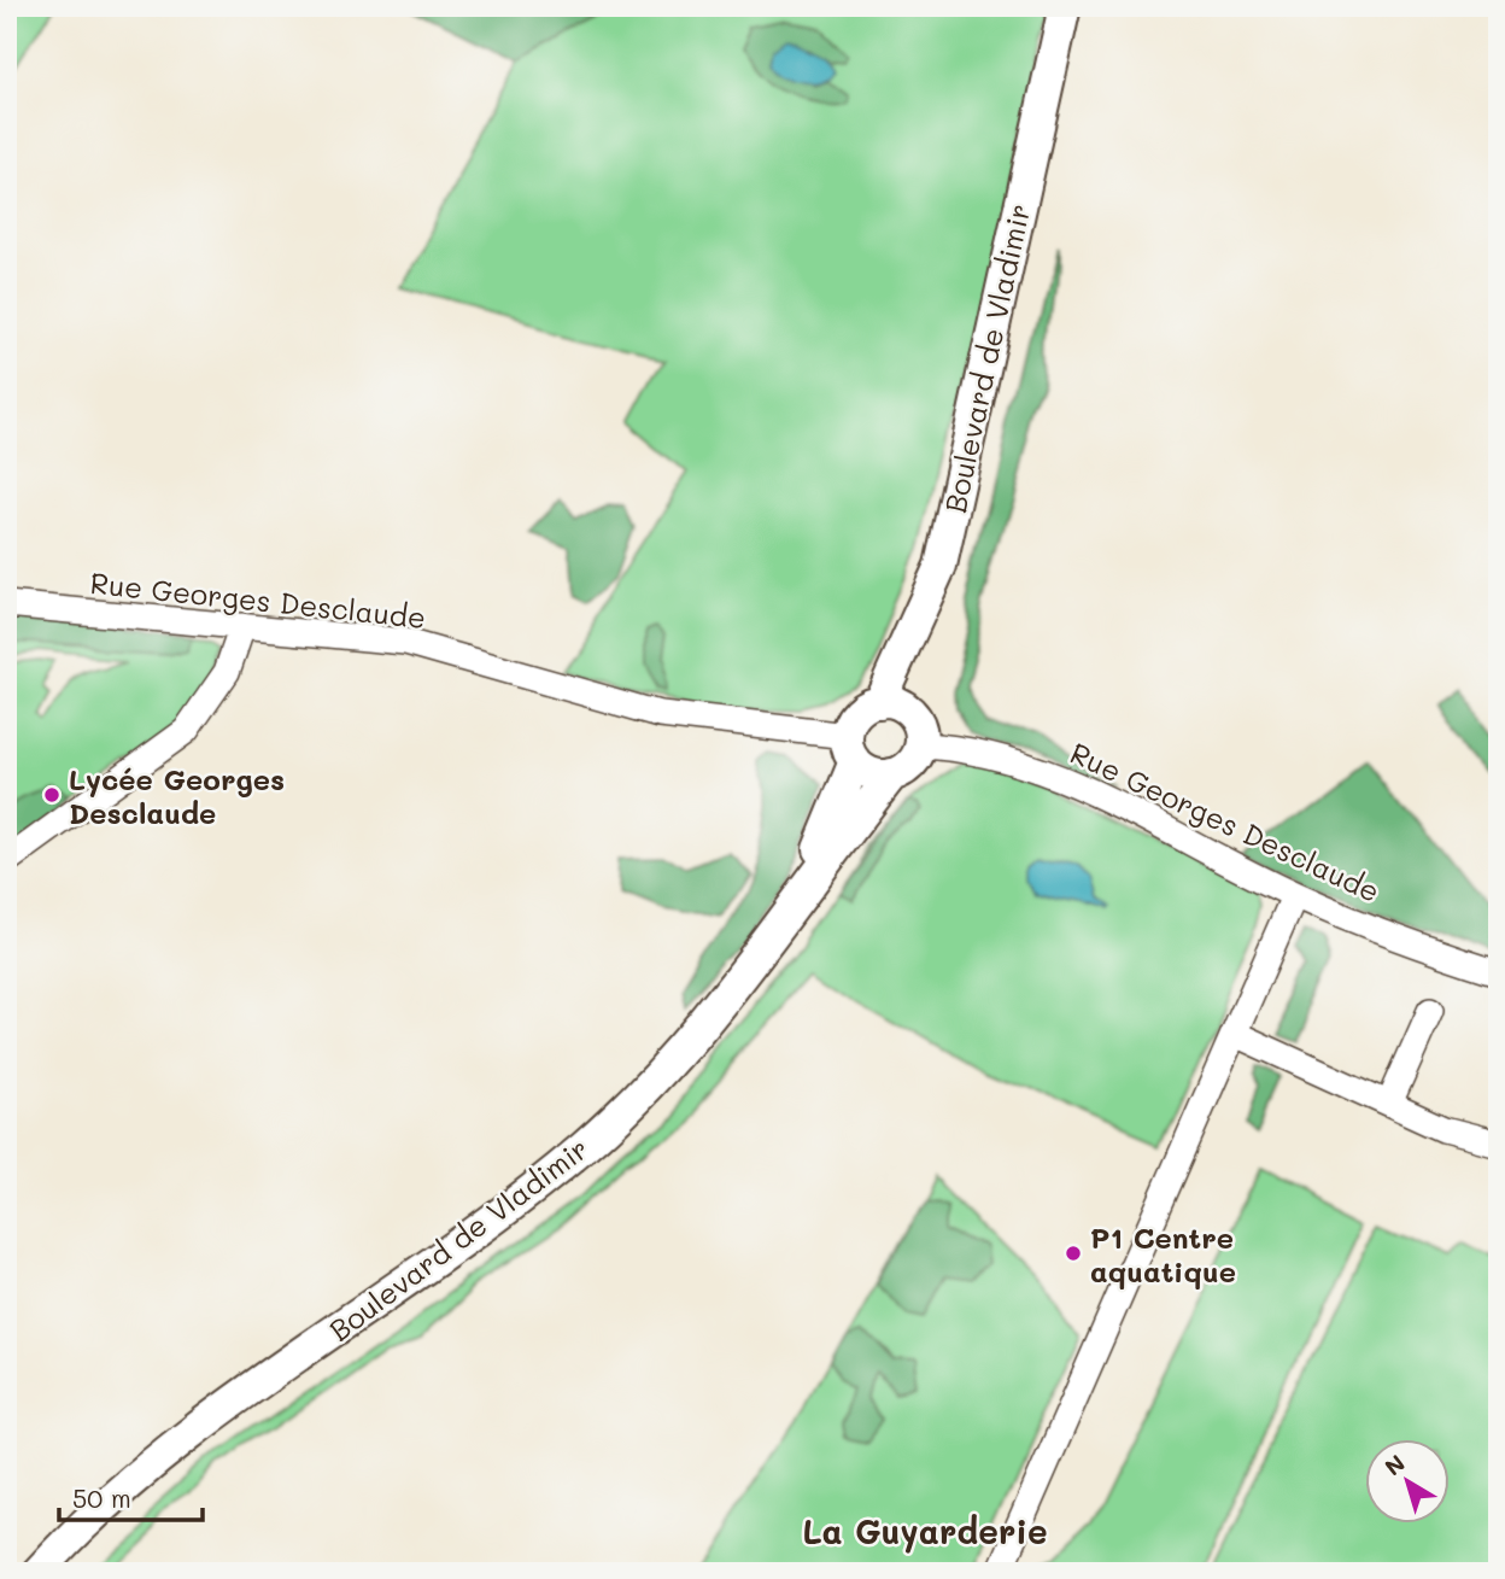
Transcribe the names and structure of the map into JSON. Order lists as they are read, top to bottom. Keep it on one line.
{"streets":{"main road":["Boulevard de Vladimir"],"street":["Rue Georges Desclaude"]},"crossings":[["Boulevard de Vladimir","Rue Georges Desclaude"]],"districts":["La Guyarderie"],"places":["Lycée Georges Desclaude","P1 Centre aquatique"],"scale_bar":"50 m","north":"top left"}
